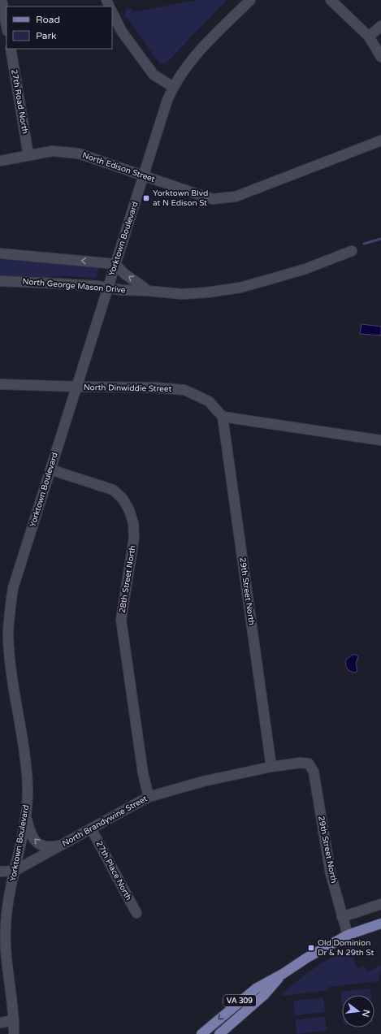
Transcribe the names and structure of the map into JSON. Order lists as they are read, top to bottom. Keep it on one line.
{"streets":{"main road":["VA 309"],"street":["27th Road North","North Edison Street","Yorktown Boulevard","North George Mason Drive","North Dinwiddie Street","28th Street North","29th Street North","North Brandywine Street","27th Place North"]},"crossings":[["27th Road North","North Edison Street"],["North Edison Street","Yorktown Boulevard"],["Yorktown Boulevard","North George Mason Drive"],["Yorktown Boulevard","North Dinwiddie Street"],["Yorktown Boulevard","28th Street North"],["Yorktown Boulevard","North Brandywine Street"],["North Dinwiddie Street","29th Street North"],["28th Street North","North Brandywine Street"],["29th Street North","North Brandywine Street"],["29th Street North","VA 309"],["North Brandywine Street","27th Place North"]],"places":{"transit":["Yorktown Blvd at N Edison St","Old Dominion Dr & N 29th St"]},"legend":["Road","Park"],"north":"right"}
